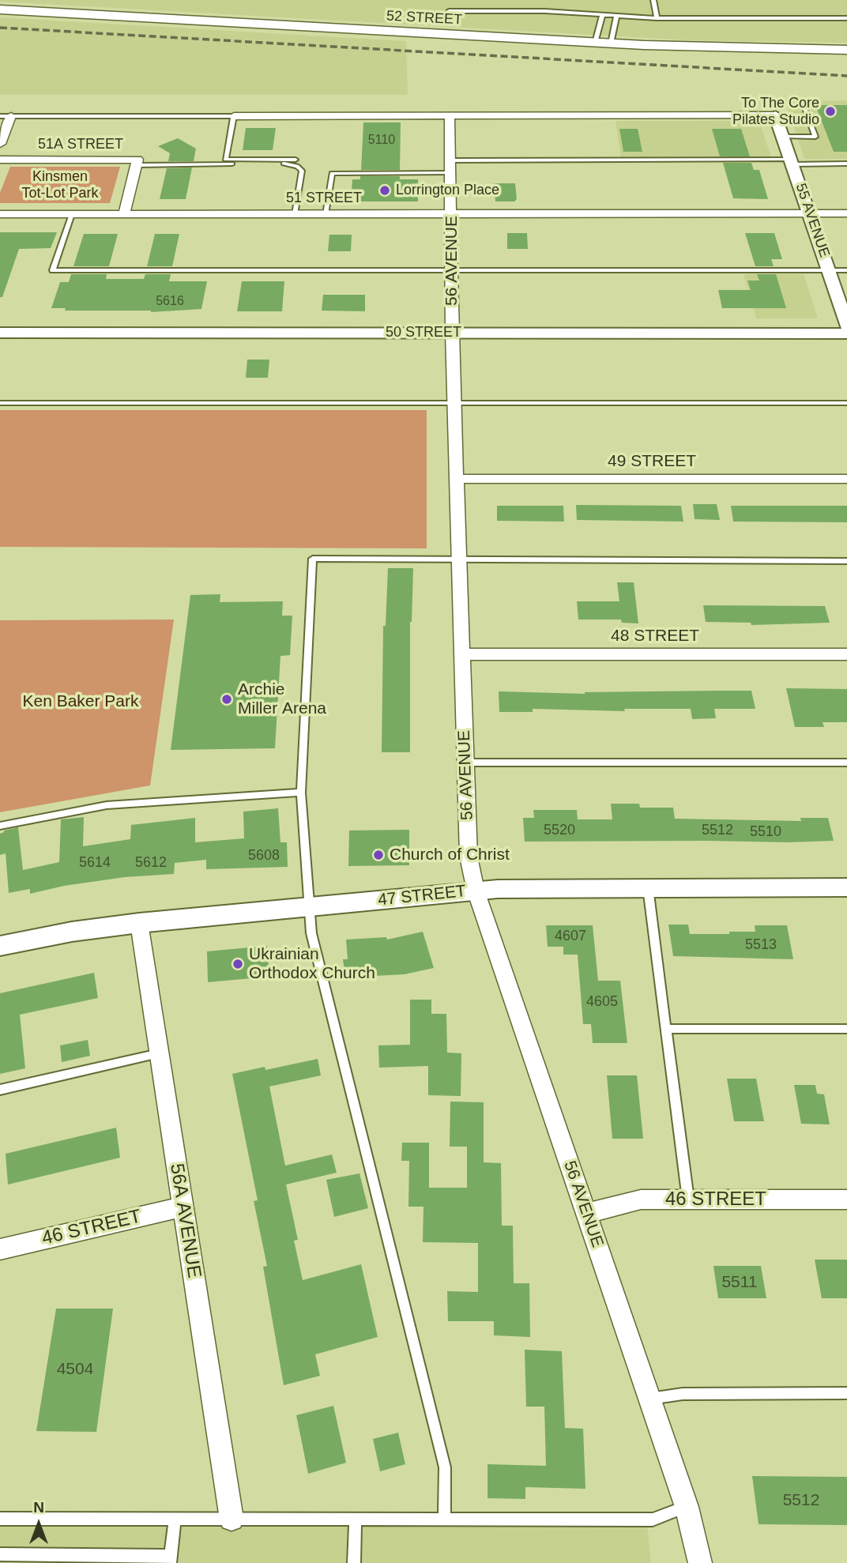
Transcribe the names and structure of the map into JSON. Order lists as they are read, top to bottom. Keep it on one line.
{"streets":{"main road":["52 STREET"],"street":["51A STREET","51 STREET","55 AVENUE","56 AVENUE","50 STREET","49 STREET","48 STREET","47 STREET","46 STREET","56A AVENUE"]},"crossings":[["51A STREET","51 STREET"],["51 STREET","55 AVENUE"],["51 STREET","56 AVENUE"],["56 AVENUE","50 STREET"],["56 AVENUE","49 STREET"],["56 AVENUE","48 STREET"],["56 AVENUE","47 STREET"],["56 AVENUE","46 STREET"],["47 STREET","56A AVENUE"],["46 STREET","56A AVENUE"]],"parks":["Kinsmen Tot-Lot Park","Ken Baker Park"],"places":["To The Core Pilates Studio","Lorrington Place","Archie Miller Arena","Church of Christ","Ukrainian Orthodox Church"],"house_numbers":["5110","5616","5520","5512","5510","5608","5614","5612","4607","5513","4605","5511","4504","5512"],"north":"top"}
